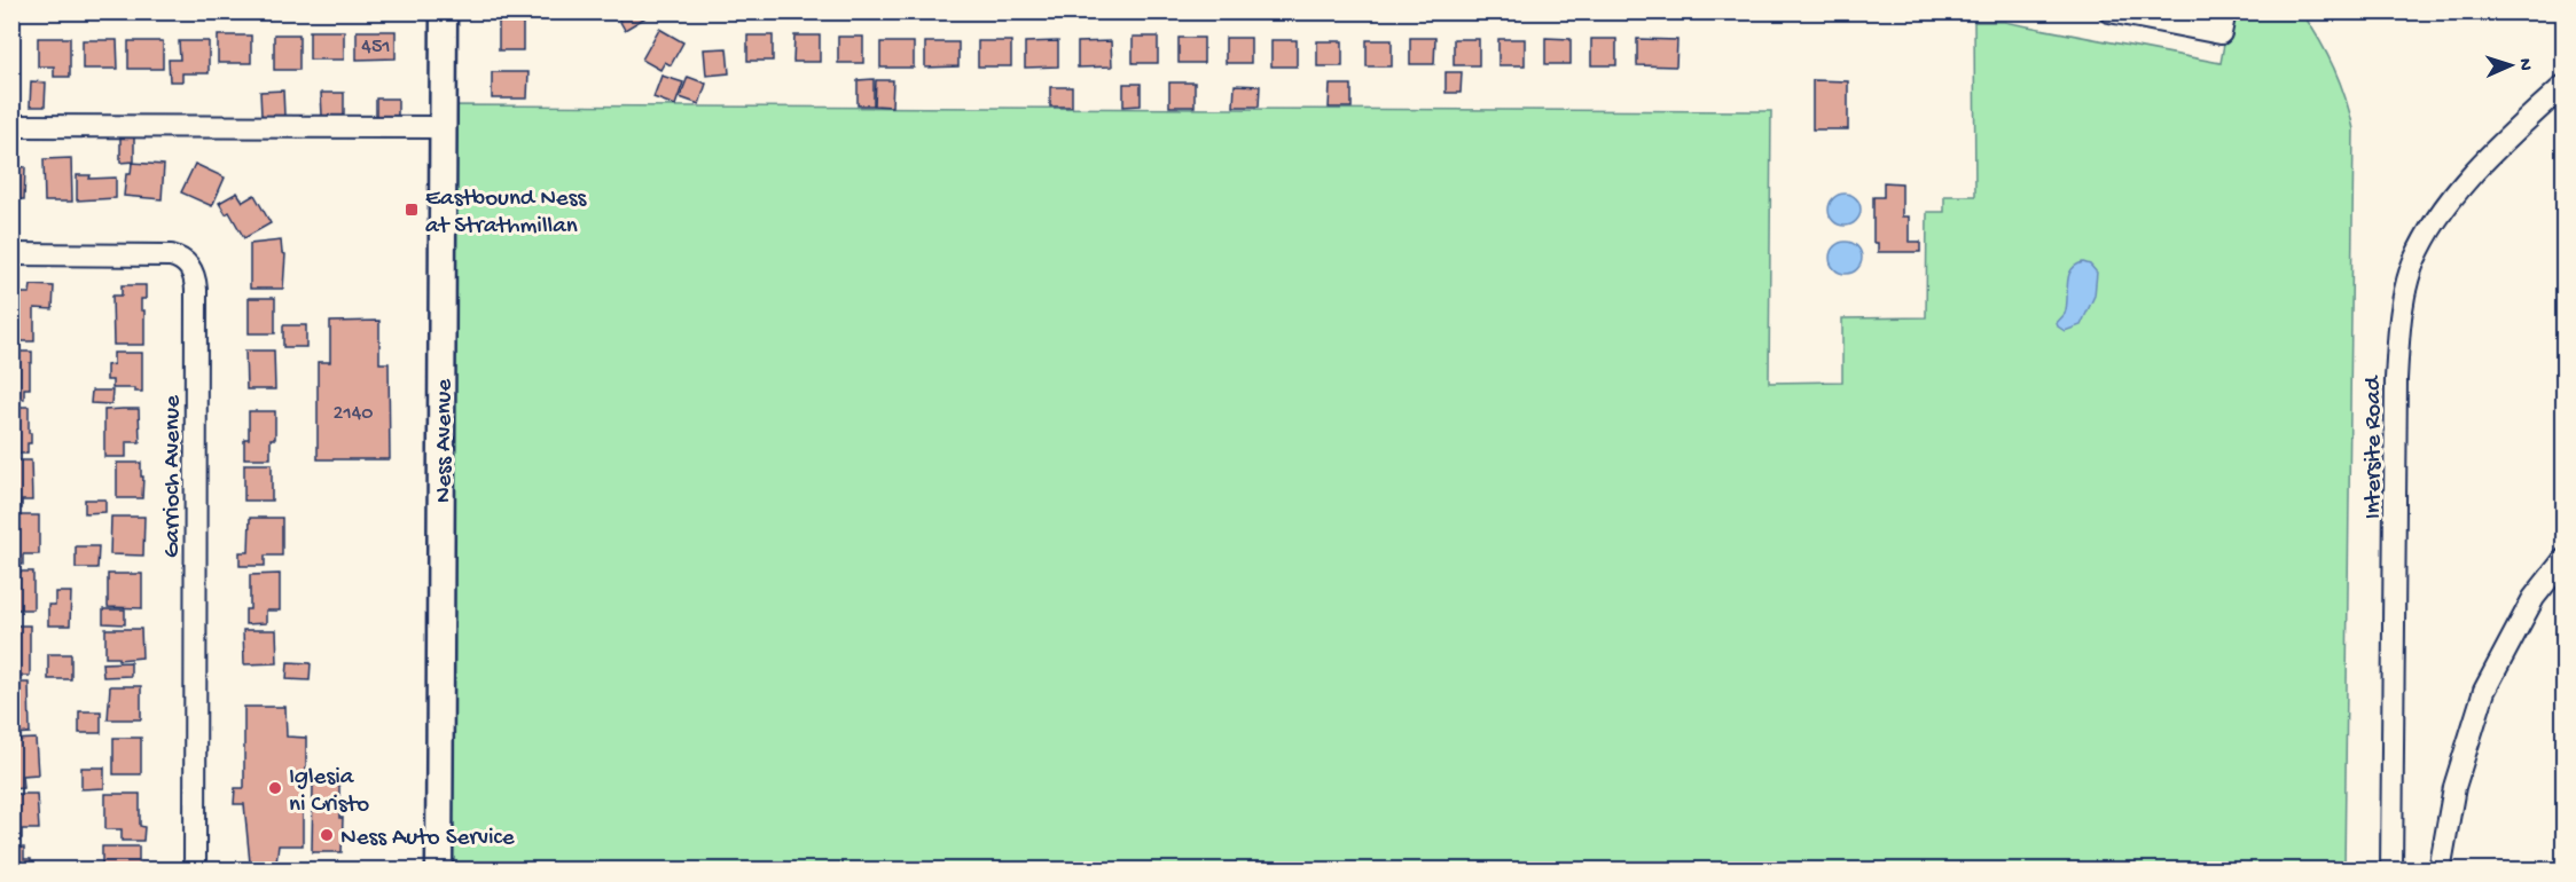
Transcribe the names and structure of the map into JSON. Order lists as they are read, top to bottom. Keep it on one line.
{"streets":{"main road":["Ness Avenue"],"street":["Intersite Road","Garrioch Avenue"]},"places":{"transit":["Eastbound Ness at Strathmillan"],"other":["Iglesia ni Cristo","Ness Auto Service"]},"house_numbers":["451","2140"],"north":"right"}
